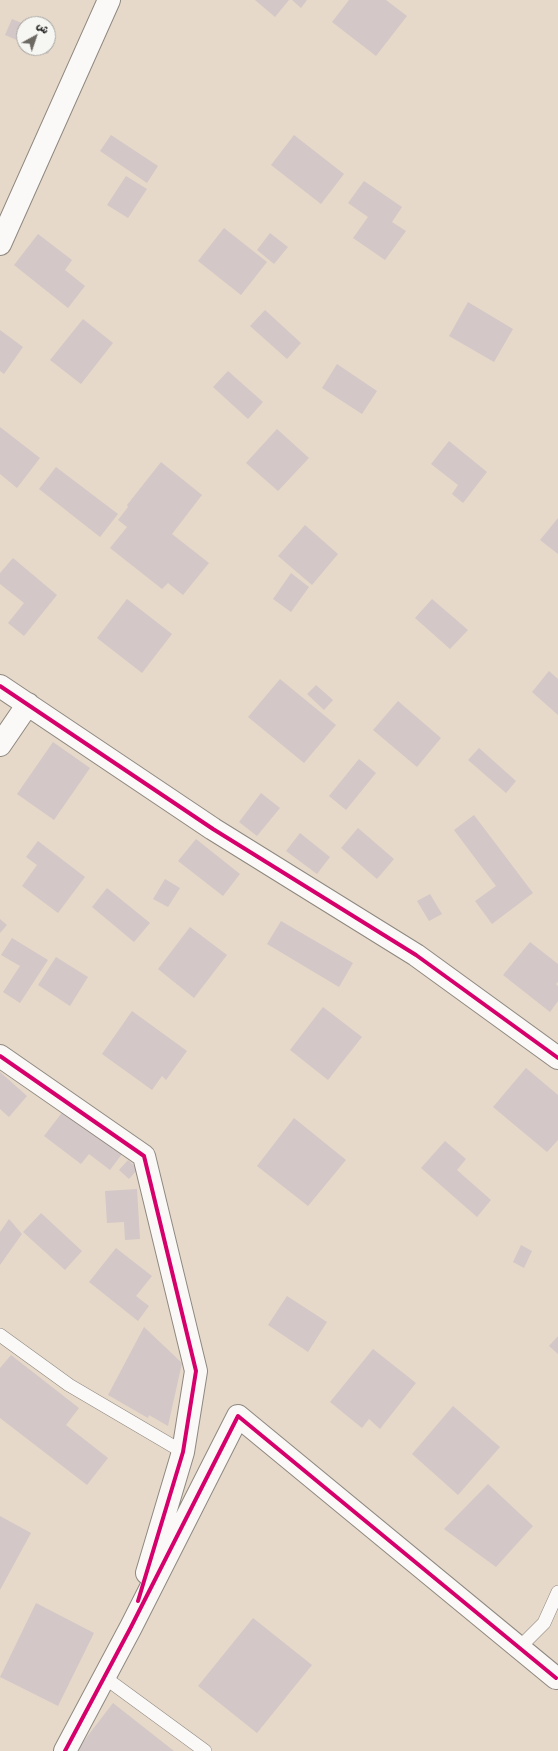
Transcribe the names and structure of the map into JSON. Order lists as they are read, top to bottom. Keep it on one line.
{"north":"top right"}
